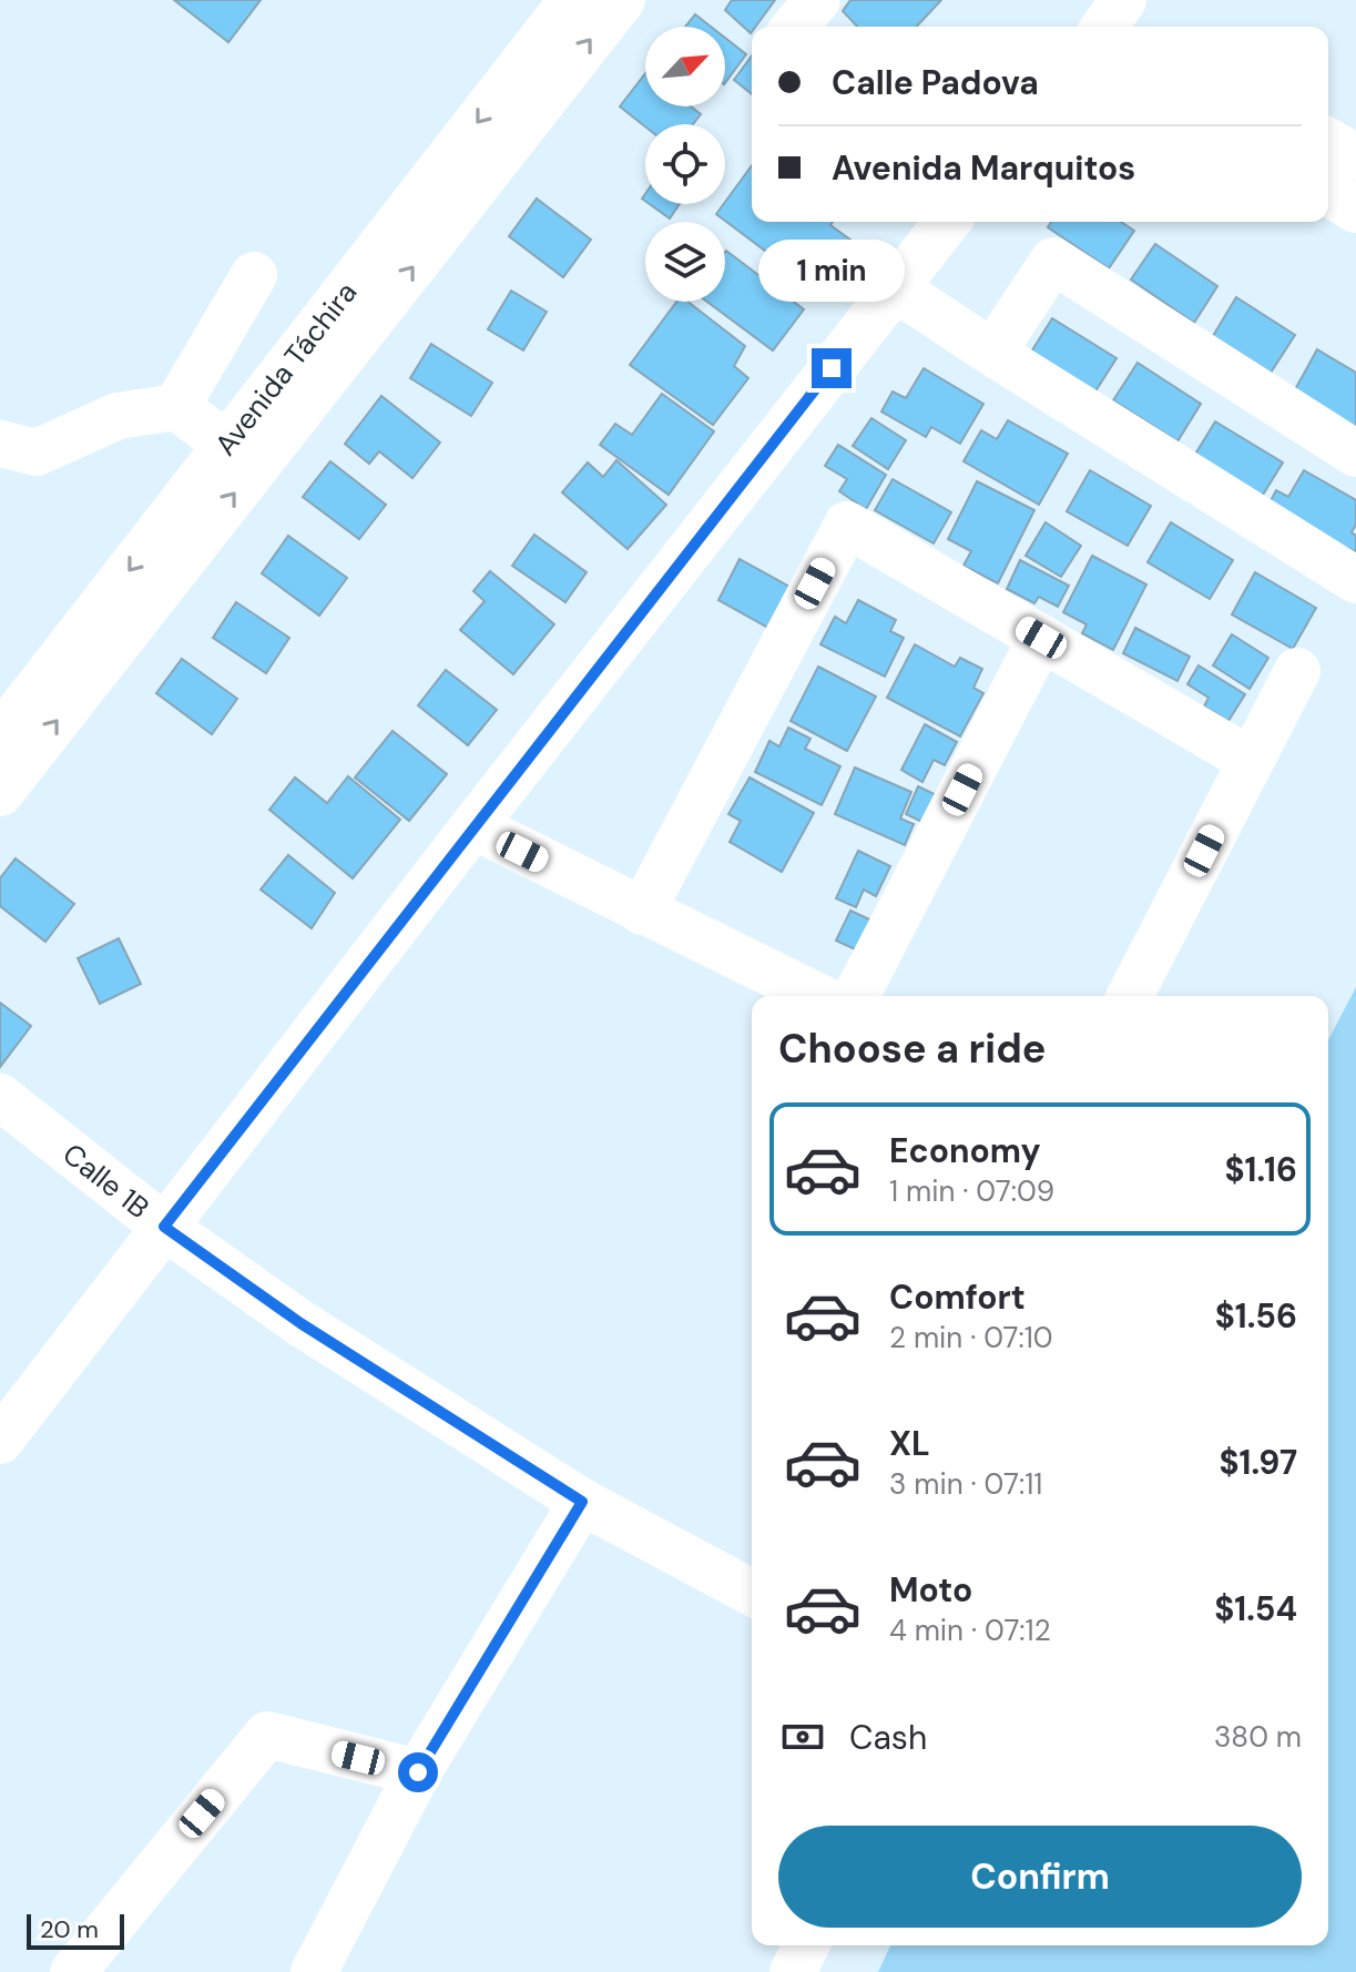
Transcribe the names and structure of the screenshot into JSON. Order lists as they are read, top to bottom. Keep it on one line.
{"streets":{"street":["Avenida Táchira","Calle 1B"]},"scale_bar":"20 m","north":"top right","page":{"banner":["Calle Padova","Avenida Marquitos"],"bubble":"1 min","heading":"Choose a ride","list":[{"name":"Economy","note":"1 min · 07:09","value":"$1.16"},{"name":"Comfort","note":"2 min · 07:10","value":"$1.56"},{"name":"XL","note":"3 min · 07:11","value":"$1.97"},{"name":"Moto","note":"4 min · 07:12","value":"$1.54"}],"pay":["Cash","380 m"],"buttons":"Confirm","scale":"20 m"}}
